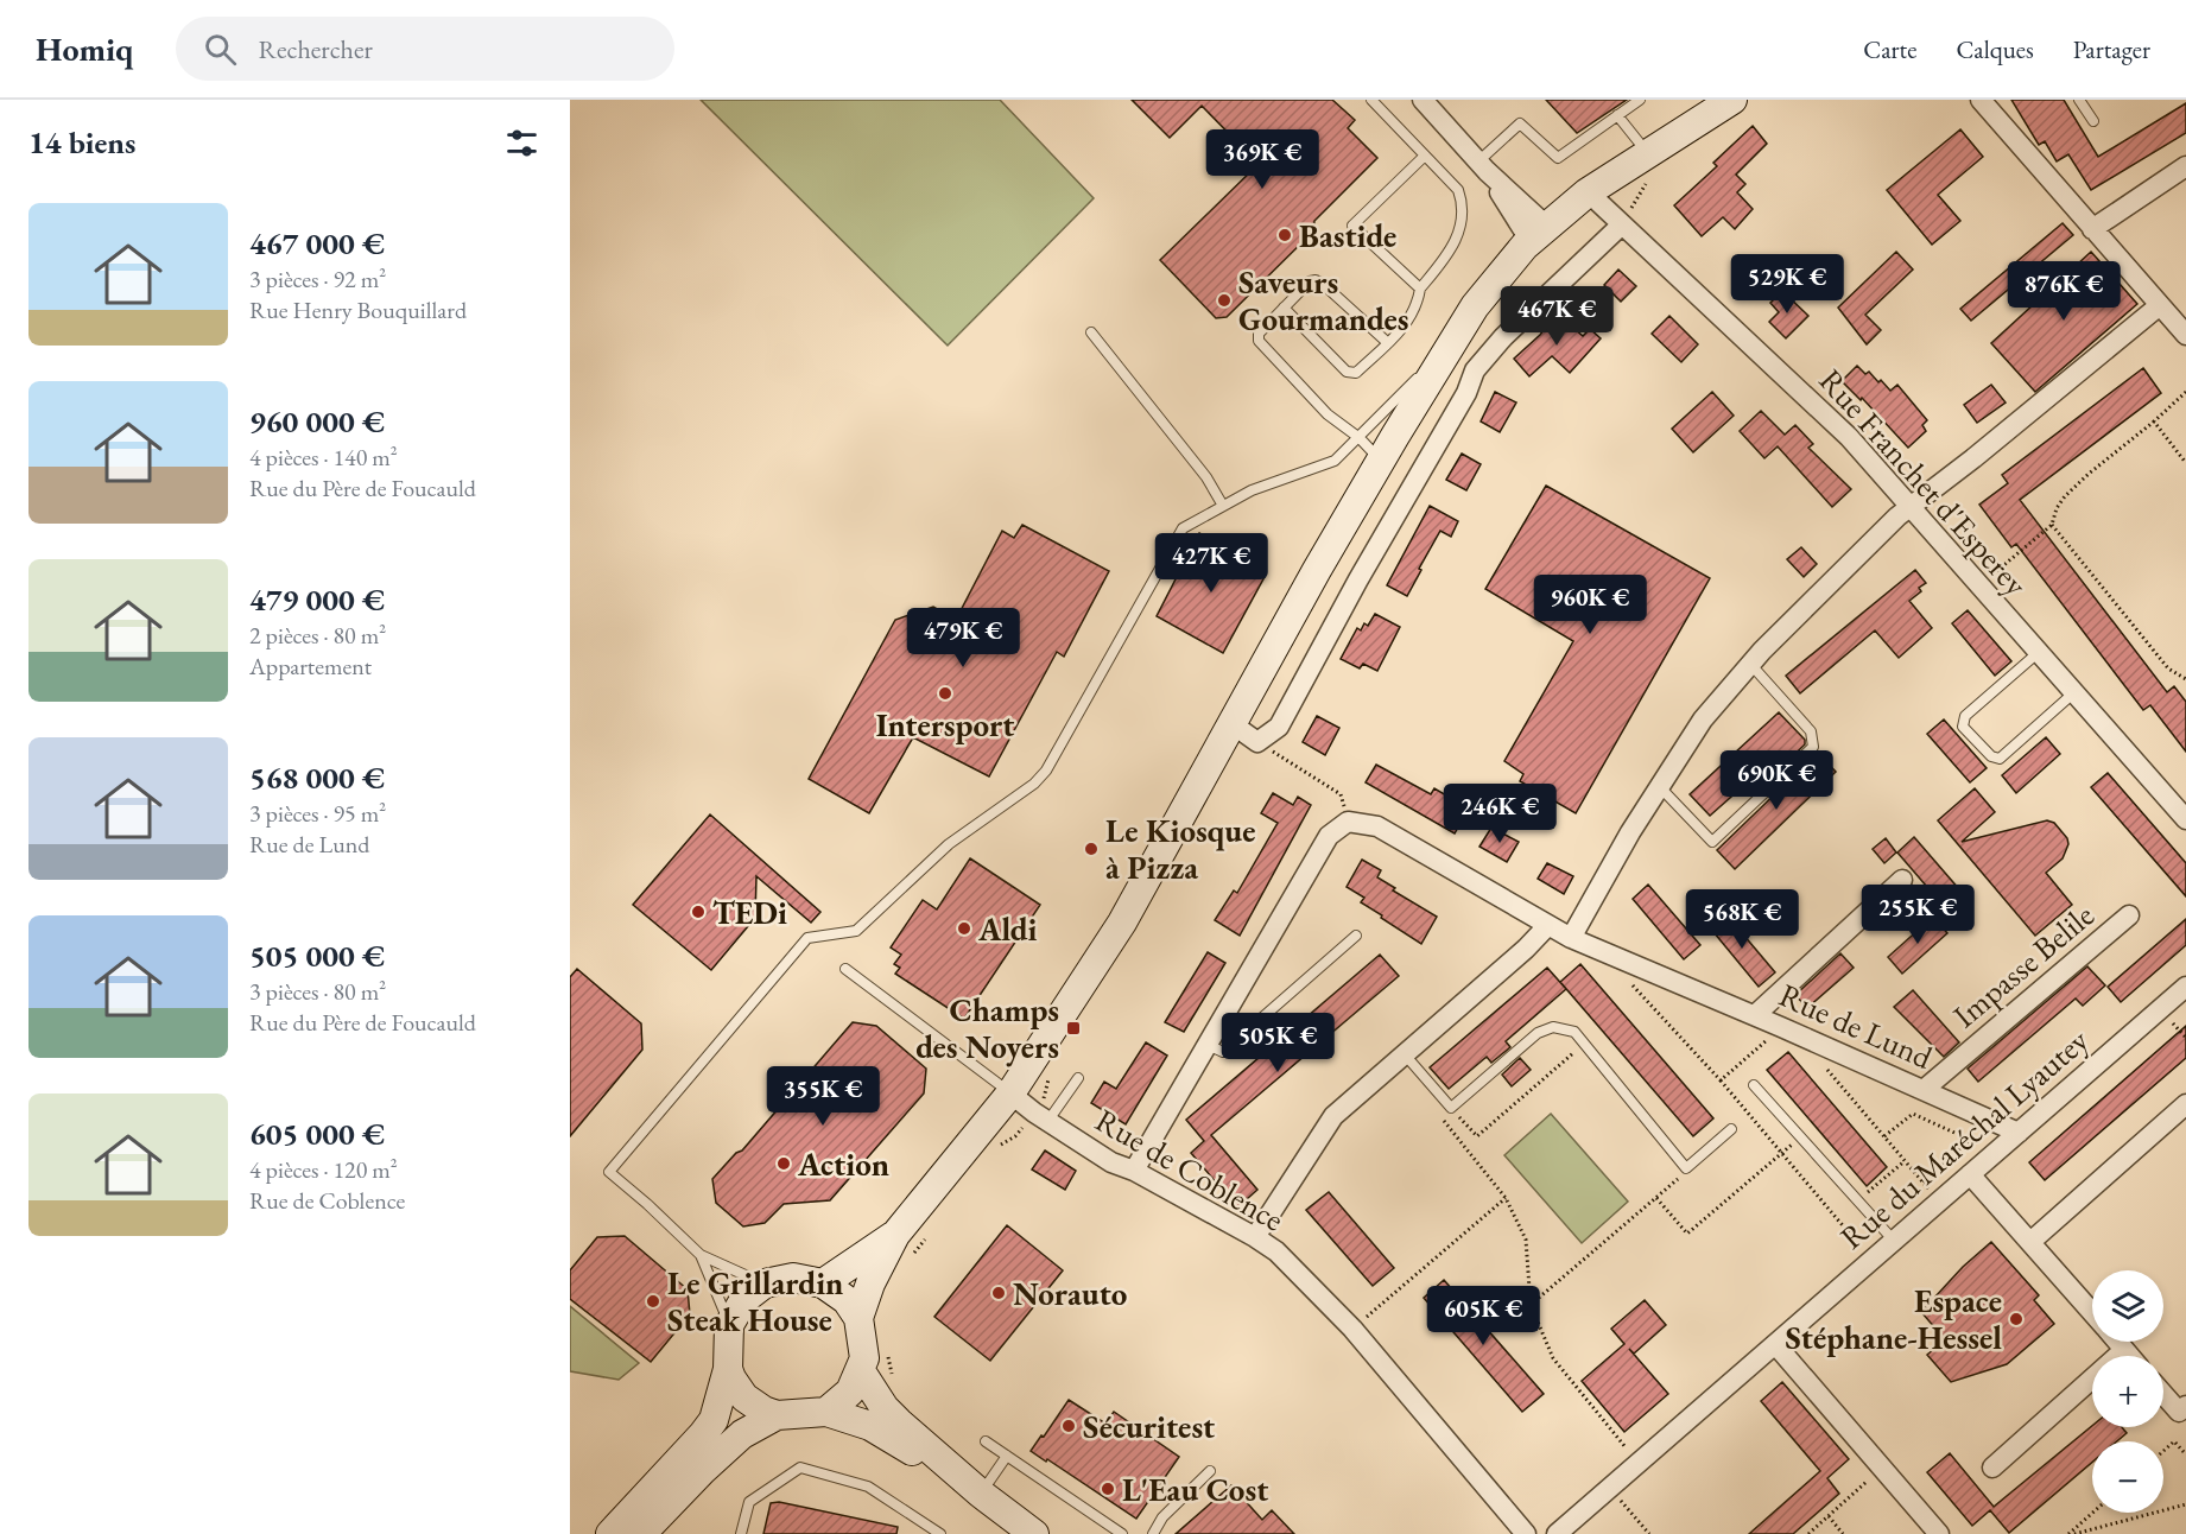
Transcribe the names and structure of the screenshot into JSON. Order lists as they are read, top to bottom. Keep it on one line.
{"streets":{"street":["Rue Franchet d'Esperey","Impasse Belile","Rue de Lund","Rue du Maréchal Lyautey","Rue de Coblence"]},"crossings":[["Impasse Belile","Rue de Lund"],["Rue de Lund","Rue du Maréchal Lyautey"]],"places":{"other":["Bastide","Saveurs Gourmandes","Intersport","Le Kiosque à Pizza","TEDi","Aldi","Action","Norauto","Le Grillardin Steak House","Espace Stéphane-Hessel","Sécuritest","L'Eau Cost"],"transit":["Champs des Noyers"]},"page":{"header":"Homiq","search":"Rechercher","nav":["Carte","Calques","Partager"],"heading":"14 biens","price":["369K €","529K €","876K €","467K €","427K €","960K €","479K €","690K €","246K €","255K €","568K €","505K €","355K €","605K €"],"list":[{"name":"467 000 €","note":"3 pièces · 92 m² · Rue Henry Bouquillard"},{"name":"960 000 €","note":"4 pièces · 140 m² · Rue du Père de Foucauld"},{"name":"479 000 €","note":"2 pièces · 80 m² · Appartement"},{"name":"568 000 €","note":"3 pièces · 95 m² · Rue de Lund"},{"name":"505 000 €","note":"3 pièces · 80 m² · Rue du Père de Foucauld"},{"name":"605 000 €","note":"4 pièces · 120 m² · Rue de Coblence"}],"map_buttons":["+","−"]}}
